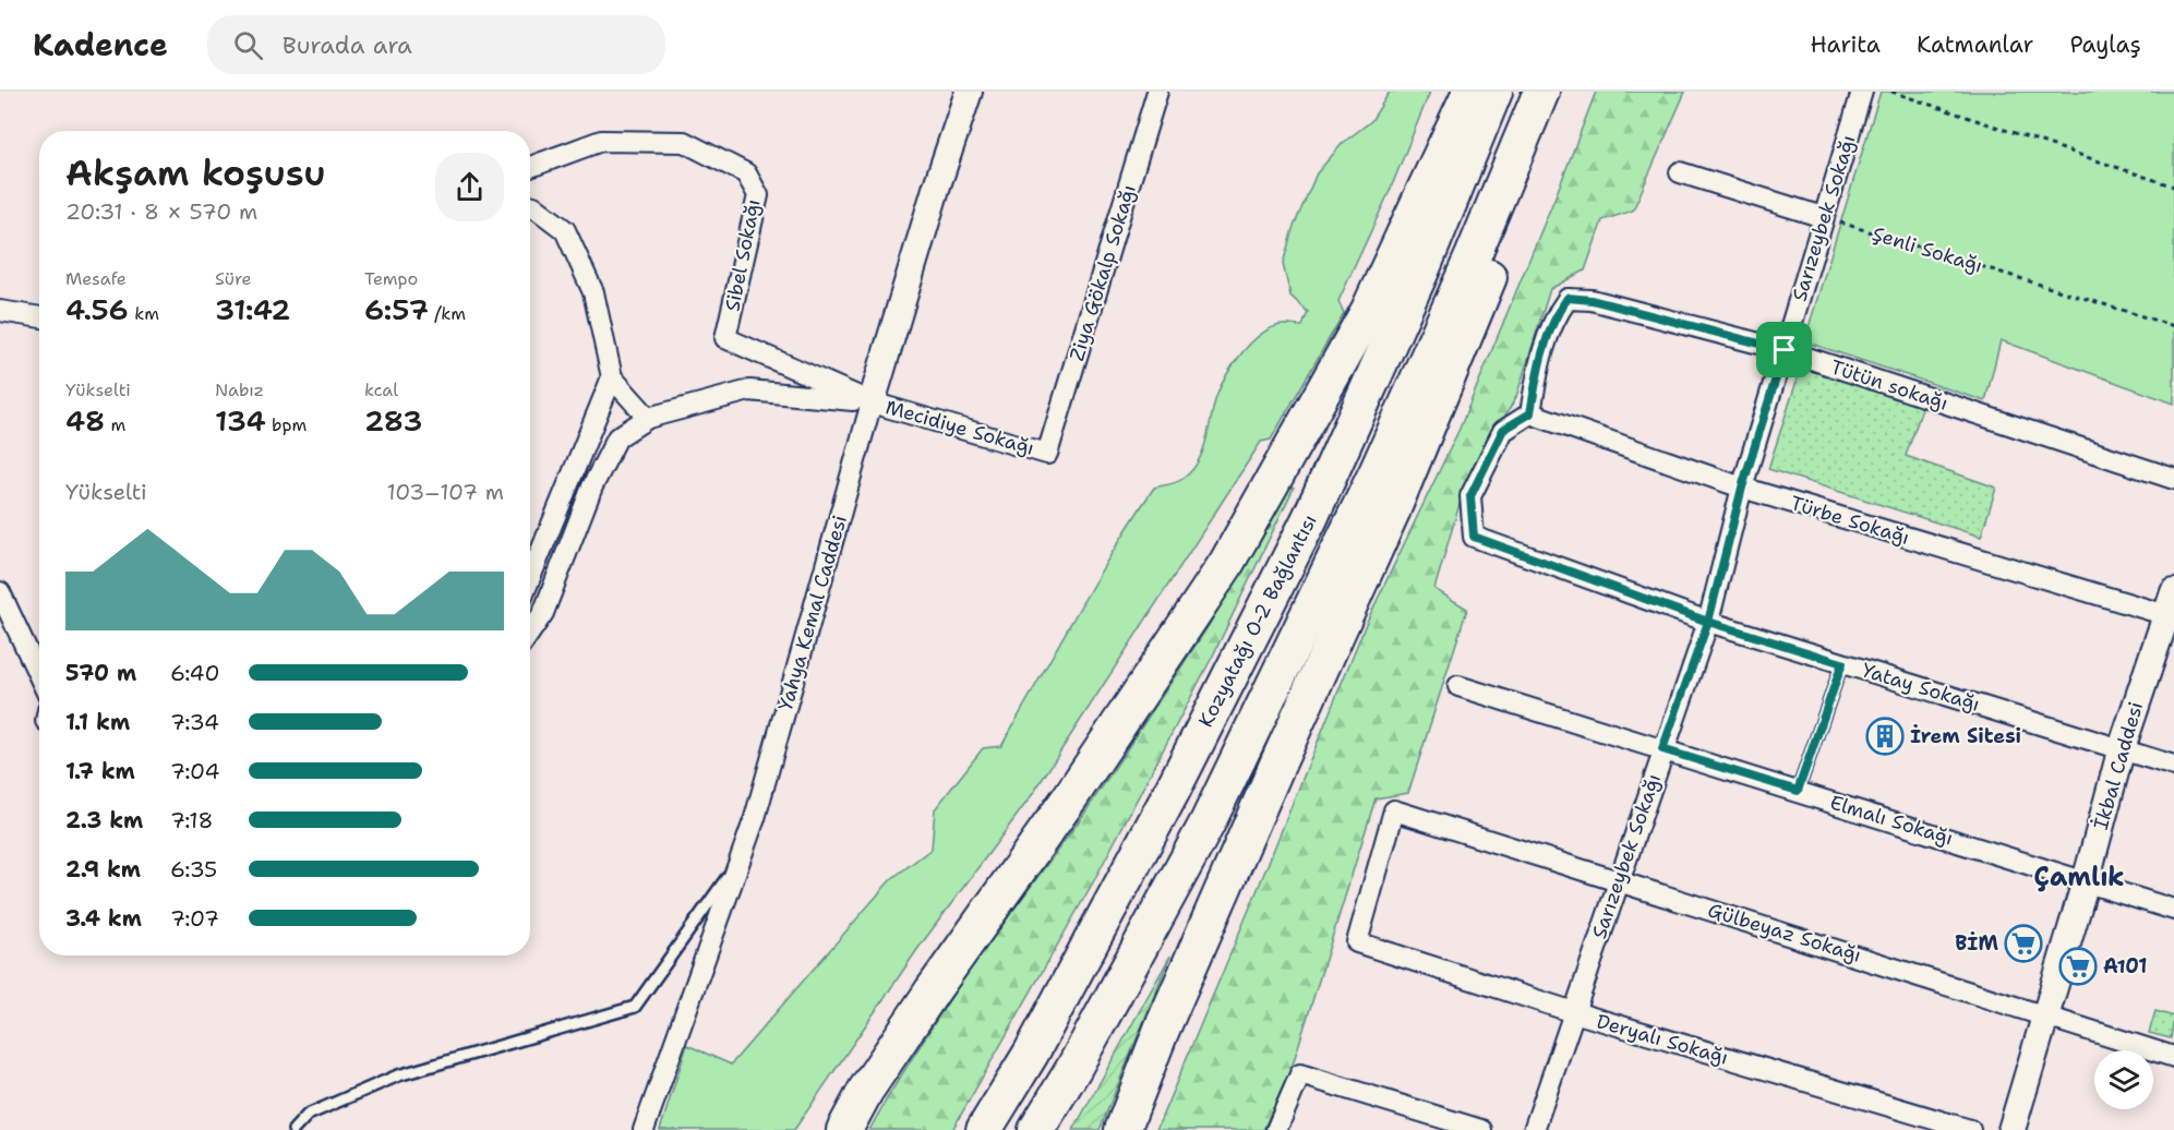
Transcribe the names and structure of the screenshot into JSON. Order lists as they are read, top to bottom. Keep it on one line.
{"streets":{"highway":["Kozyatağı O-2 Bağlantısı"],"main road":["Yahya Kemal Caddesi","İkbal Caddesi"],"street":["Sarızeybek Sokağı","Sibel Sokağı","Ziya Gökalp Sokağı","Tütün sokağı","Mecidiye Sokağı","Türbe Sokağı","Yatay Sokağı","Elmalı Sokağı","Gülbeyaz Sokağı","Deryalı Sokağı"],"path":["Şenli Sokağı"]},"crossings":[["Sarızeybek Sokağı","Şenli Sokağı"],["Sarızeybek Sokağı","Tütün sokağı"],["Sarızeybek Sokağı","Türbe Sokağı"],["Sarızeybek Sokağı","Yatay Sokağı"],["Sarızeybek Sokağı","Elmalı Sokağı"],["Sarızeybek Sokağı","Gülbeyaz Sokağı"],["Sarızeybek Sokağı","Deryalı Sokağı"],["Sibel Sokağı","Mecidiye Sokağı"],["Sibel Sokağı","Yahya Kemal Caddesi"],["Ziya Gökalp Sokağı","Mecidiye Sokağı"],["Tütün sokağı","Türbe Sokağı"],["Tütün sokağı","Yatay Sokağı"],["Mecidiye Sokağı","Yahya Kemal Caddesi"],["Türbe Sokağı","Yatay Sokağı"],["Türbe Sokağı","İkbal Caddesi"],["Yatay Sokağı","İkbal Caddesi"],["İkbal Caddesi","Elmalı Sokağı"],["İkbal Caddesi","Gülbeyaz Sokağı"],["Gülbeyaz Sokağı","Deryalı Sokağı"]],"districts":["Çamlık"],"places":{"building":["İrem Sitesi"],"supermarket":["BİM","A101"]},"page":{"header":"Kadence","search":"Burada ara","nav":["Harita","Katmanlar","Paylaş"],"heading":["Akşam koşusu","20:31 · 8 × 570 m"],"stats":[["Mesafe","4.56 km"],["Süre","31:42"],["Tempo","6:57 /km"],["Yükselti","48 m"],["Nabız","134 bpm"],["kcal","283"]],"chart":["Yükselti","103–107 m"],"list":[{"name":"570 m","note":"6:40"},{"name":"1.1 km","note":"7:34"},{"name":"1.7 km","note":"7:04"},{"name":"2.3 km","note":"7:18"},{"name":"2.9 km","note":"6:35"},{"name":"3.4 km","note":"7:07"}]}}
